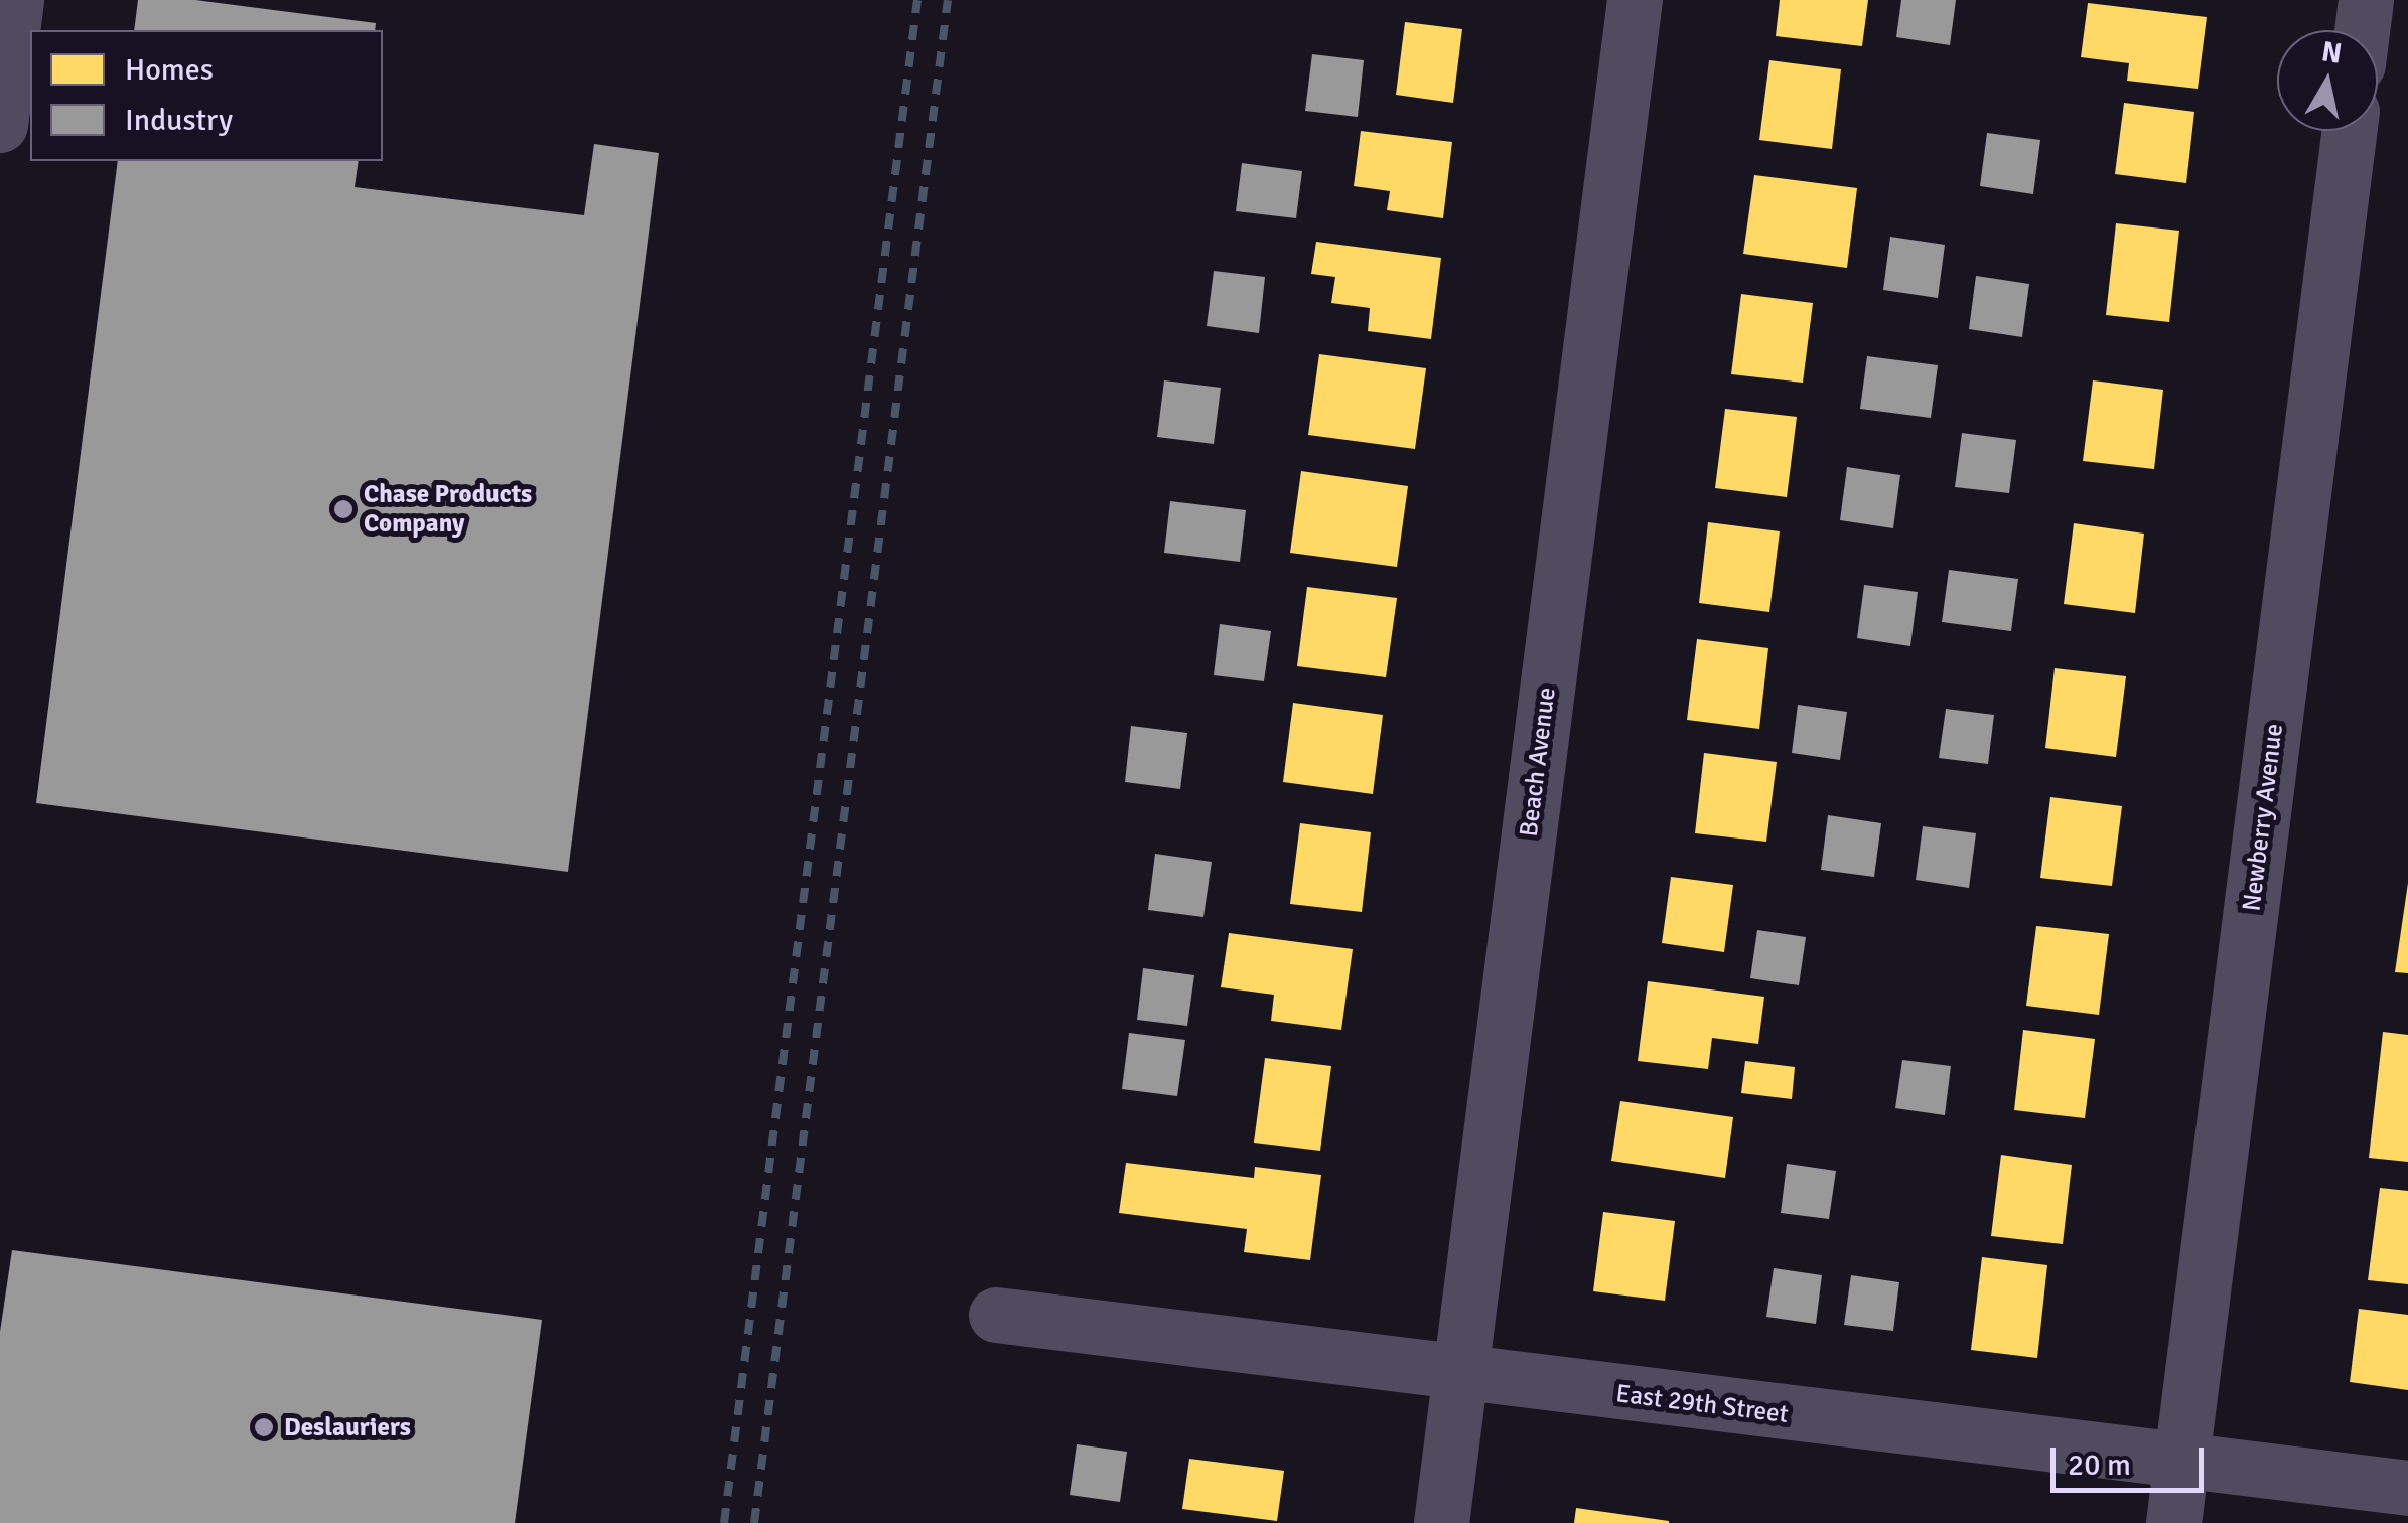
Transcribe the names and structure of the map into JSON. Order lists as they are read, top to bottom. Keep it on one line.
{"streets":{"street":["Beach Avenue","Newberry Avenue","East 29th Street"]},"crossings":[["Beach Avenue","East 29th Street"],["Newberry Avenue","East 29th Street"]],"places":["Chase Products Company","Deslauriers"],"legend":["Homes","Industry"],"scale_bar":"20 m","north":"top"}
